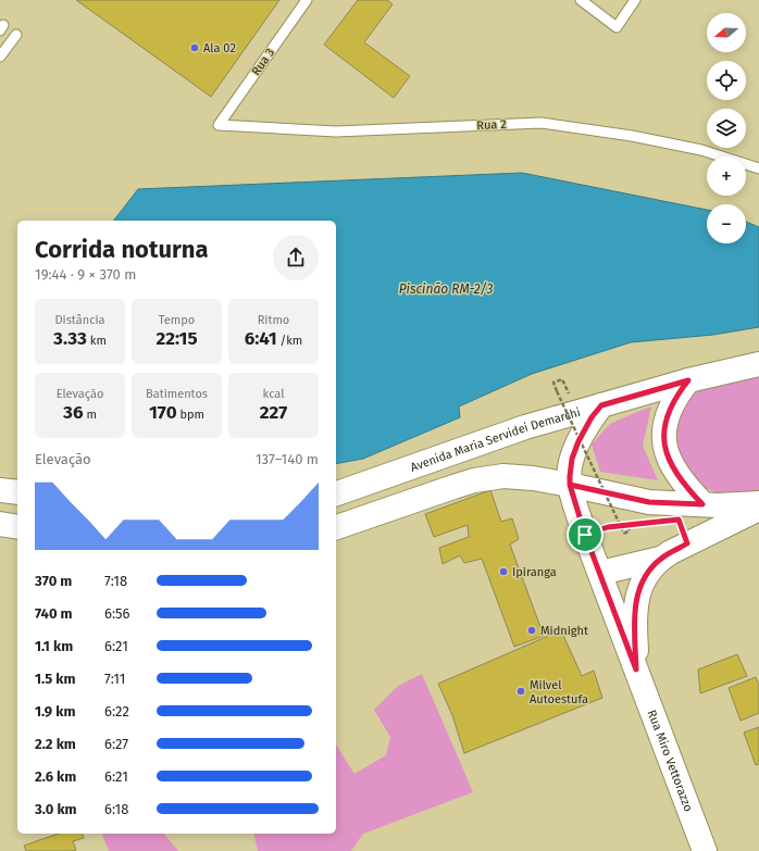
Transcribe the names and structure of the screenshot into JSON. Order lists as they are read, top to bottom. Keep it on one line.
{"streets":{"main road":["Avenida Maria Servidei Demarchi","Rua Miro Vettorazzo"],"lane":["Rua 3","Rua 2"]},"crossings":[["Rua 3","Rua 2"]],"water":["Piscinão RM-2/3"],"places":["Ala 02","Ipiranga","Midnight","Milvel Autoestufa"],"north":"left","page":{"map_buttons":["+","−"],"heading":["Corrida noturna","19:44 · 9 × 370 m"],"stats":[["Distância","3.33 km"],["Tempo","22:15"],["Ritmo","6:41 /km"],["Elevação","36 m"],["Batimentos","170 bpm"],["kcal","227"]],"chart":["Elevação","137–140 m"],"list":[{"name":"370 m","note":"7:18"},{"name":"740 m","note":"6:56"},{"name":"1.1 km","note":"6:21"},{"name":"1.5 km","note":"7:11"},{"name":"1.9 km","note":"6:22"},{"name":"2.2 km","note":"6:27"},{"name":"2.6 km","note":"6:21"},{"name":"3.0 km","note":"6:18"}]}}
